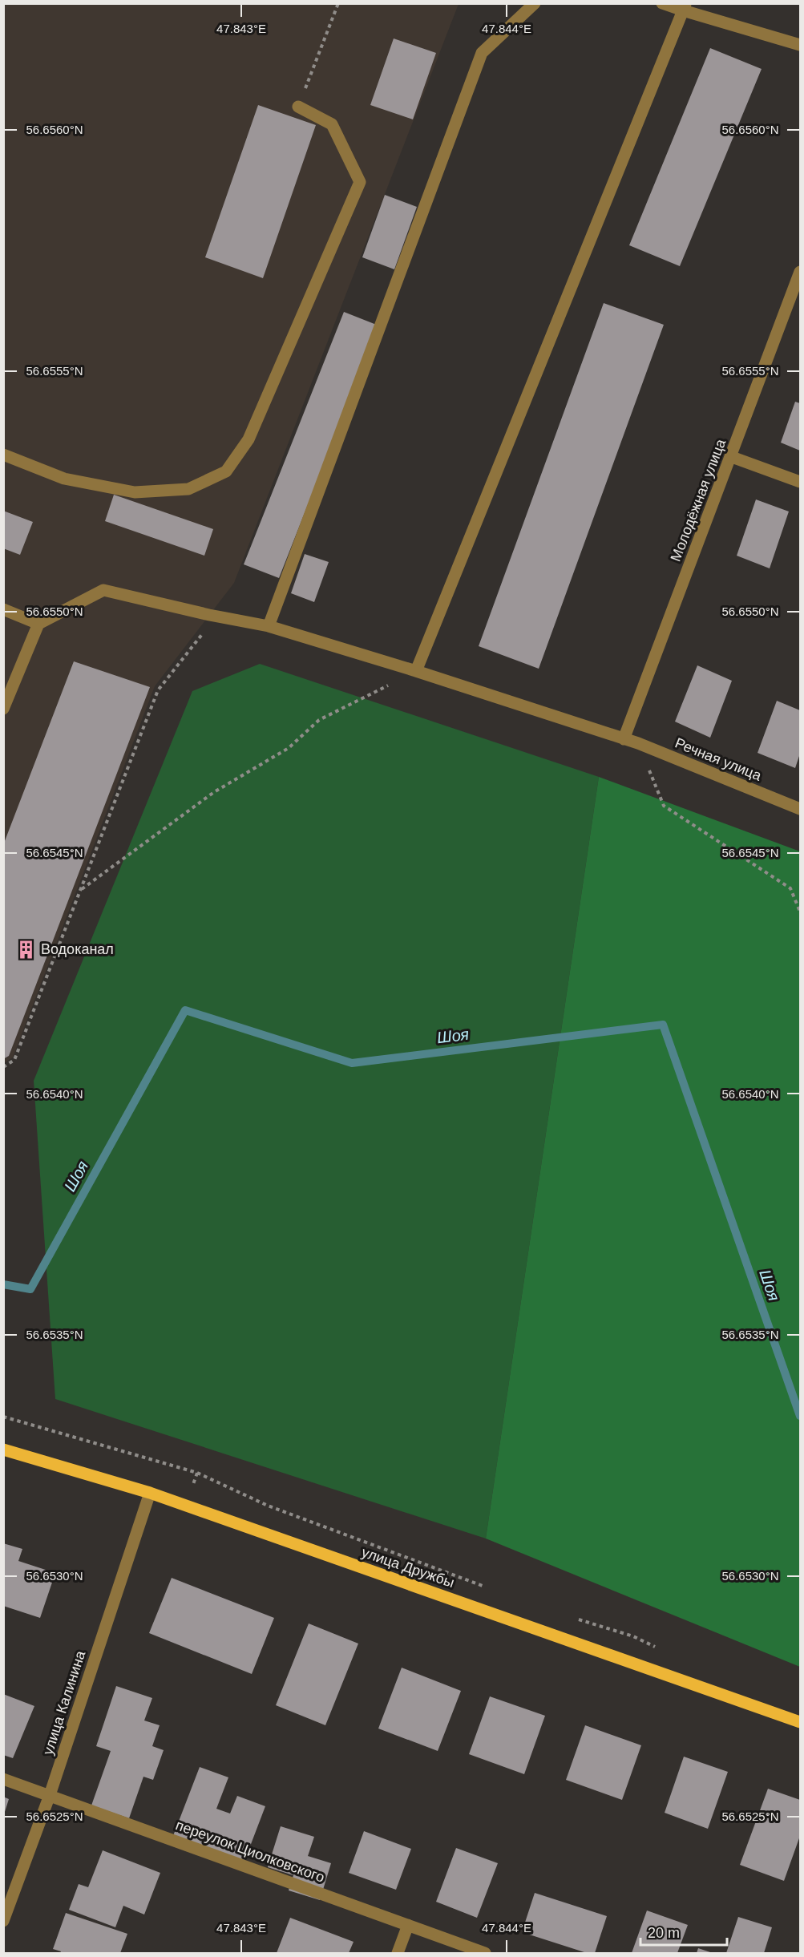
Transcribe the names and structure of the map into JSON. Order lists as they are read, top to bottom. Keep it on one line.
{"streets":{"main road":["улица Дружбы"],"street":["Молодёжная улица","Речная улица","улица Калинина","переулок Циолковского"]},"crossings":[["Молодёжная улица","Речная улица"],["улица Дружбы","улица Калинина"],["улица Калинина","переулок Циолковского"]],"water":["Шоя"],"places":{"building":["Водоканал"]},"scale_bar":"20 m","coordinates":["47.843°E","47.844°E","56.6560°N","56.6555°N","56.6550°N","56.6545°N","56.6540°N","56.6535°N","56.6530°N","56.6525°N"]}
